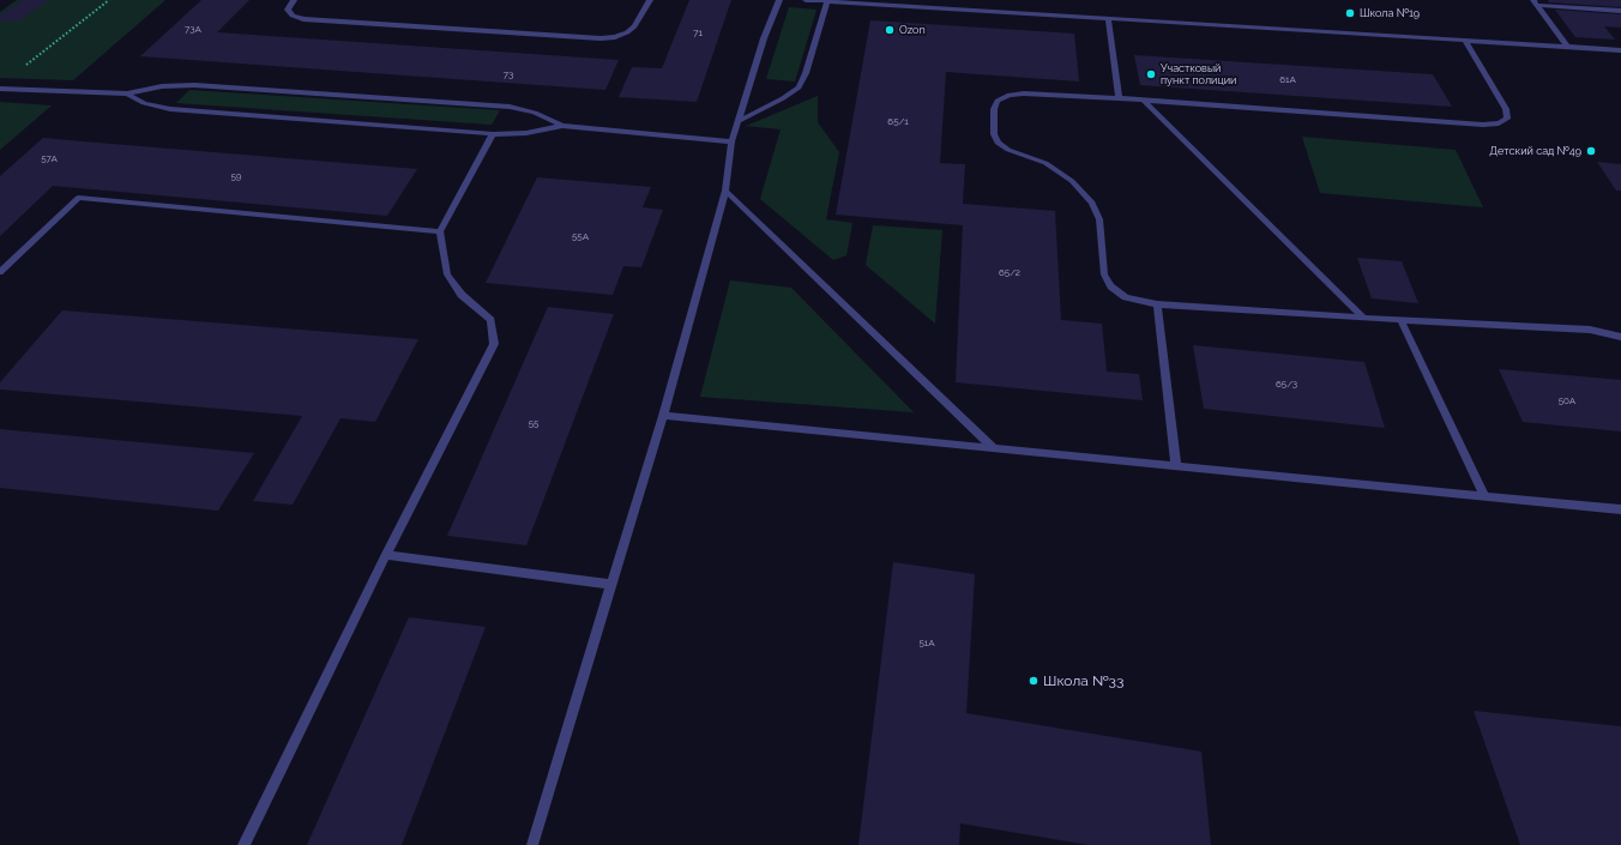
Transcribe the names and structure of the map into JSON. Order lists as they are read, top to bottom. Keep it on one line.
{"places":["Школа №19","Ozon","Участковый пункт полиции","Детский сад №49","Школа №33"],"house_numbers":["73А","71","73","61А","65/1","57А","59","55А","65/2","65/3","50А","55","51А"]}
